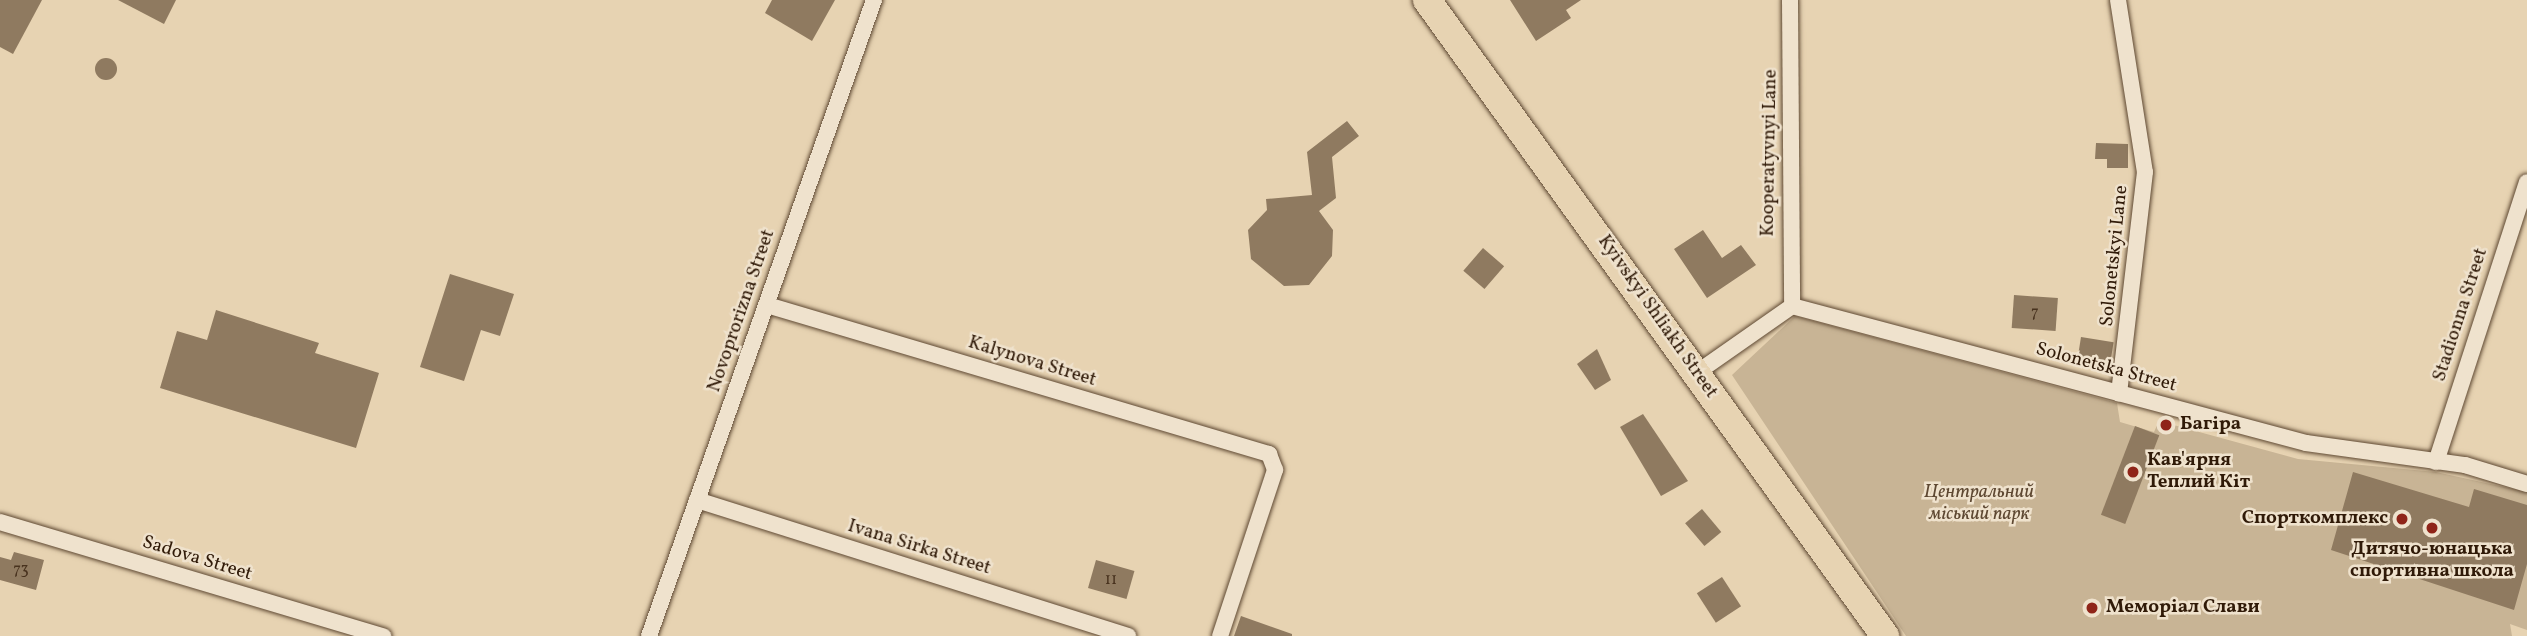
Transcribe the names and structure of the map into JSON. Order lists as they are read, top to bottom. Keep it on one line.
{"streets":{"highway":["Kyivskyi Shliakh Street"],"street":["Kooperatyvnyi Lane","Solonetskyi Lane","Novoprorizna Street","Stadionna Street","Kalynova Street","Solonetska Street","Ivana Sirka Street","Sadova Street"]},"crossings":[["Kooperatyvnyi Lane","Solonetska Street"],["Solonetskyi Lane","Solonetska Street"],["Novoprorizna Street","Kalynova Street"],["Novoprorizna Street","Ivana Sirka Street"],["Stadionna Street","Solonetska Street"]],"parks":["Центральний міський парк"],"places":["Багіра","Кав'ярня Теплий Кіт","Спорткомплекс","Дитячо-юнацька спортивна школа","Mеморіал Слави"],"house_numbers":["7","73","11"]}
